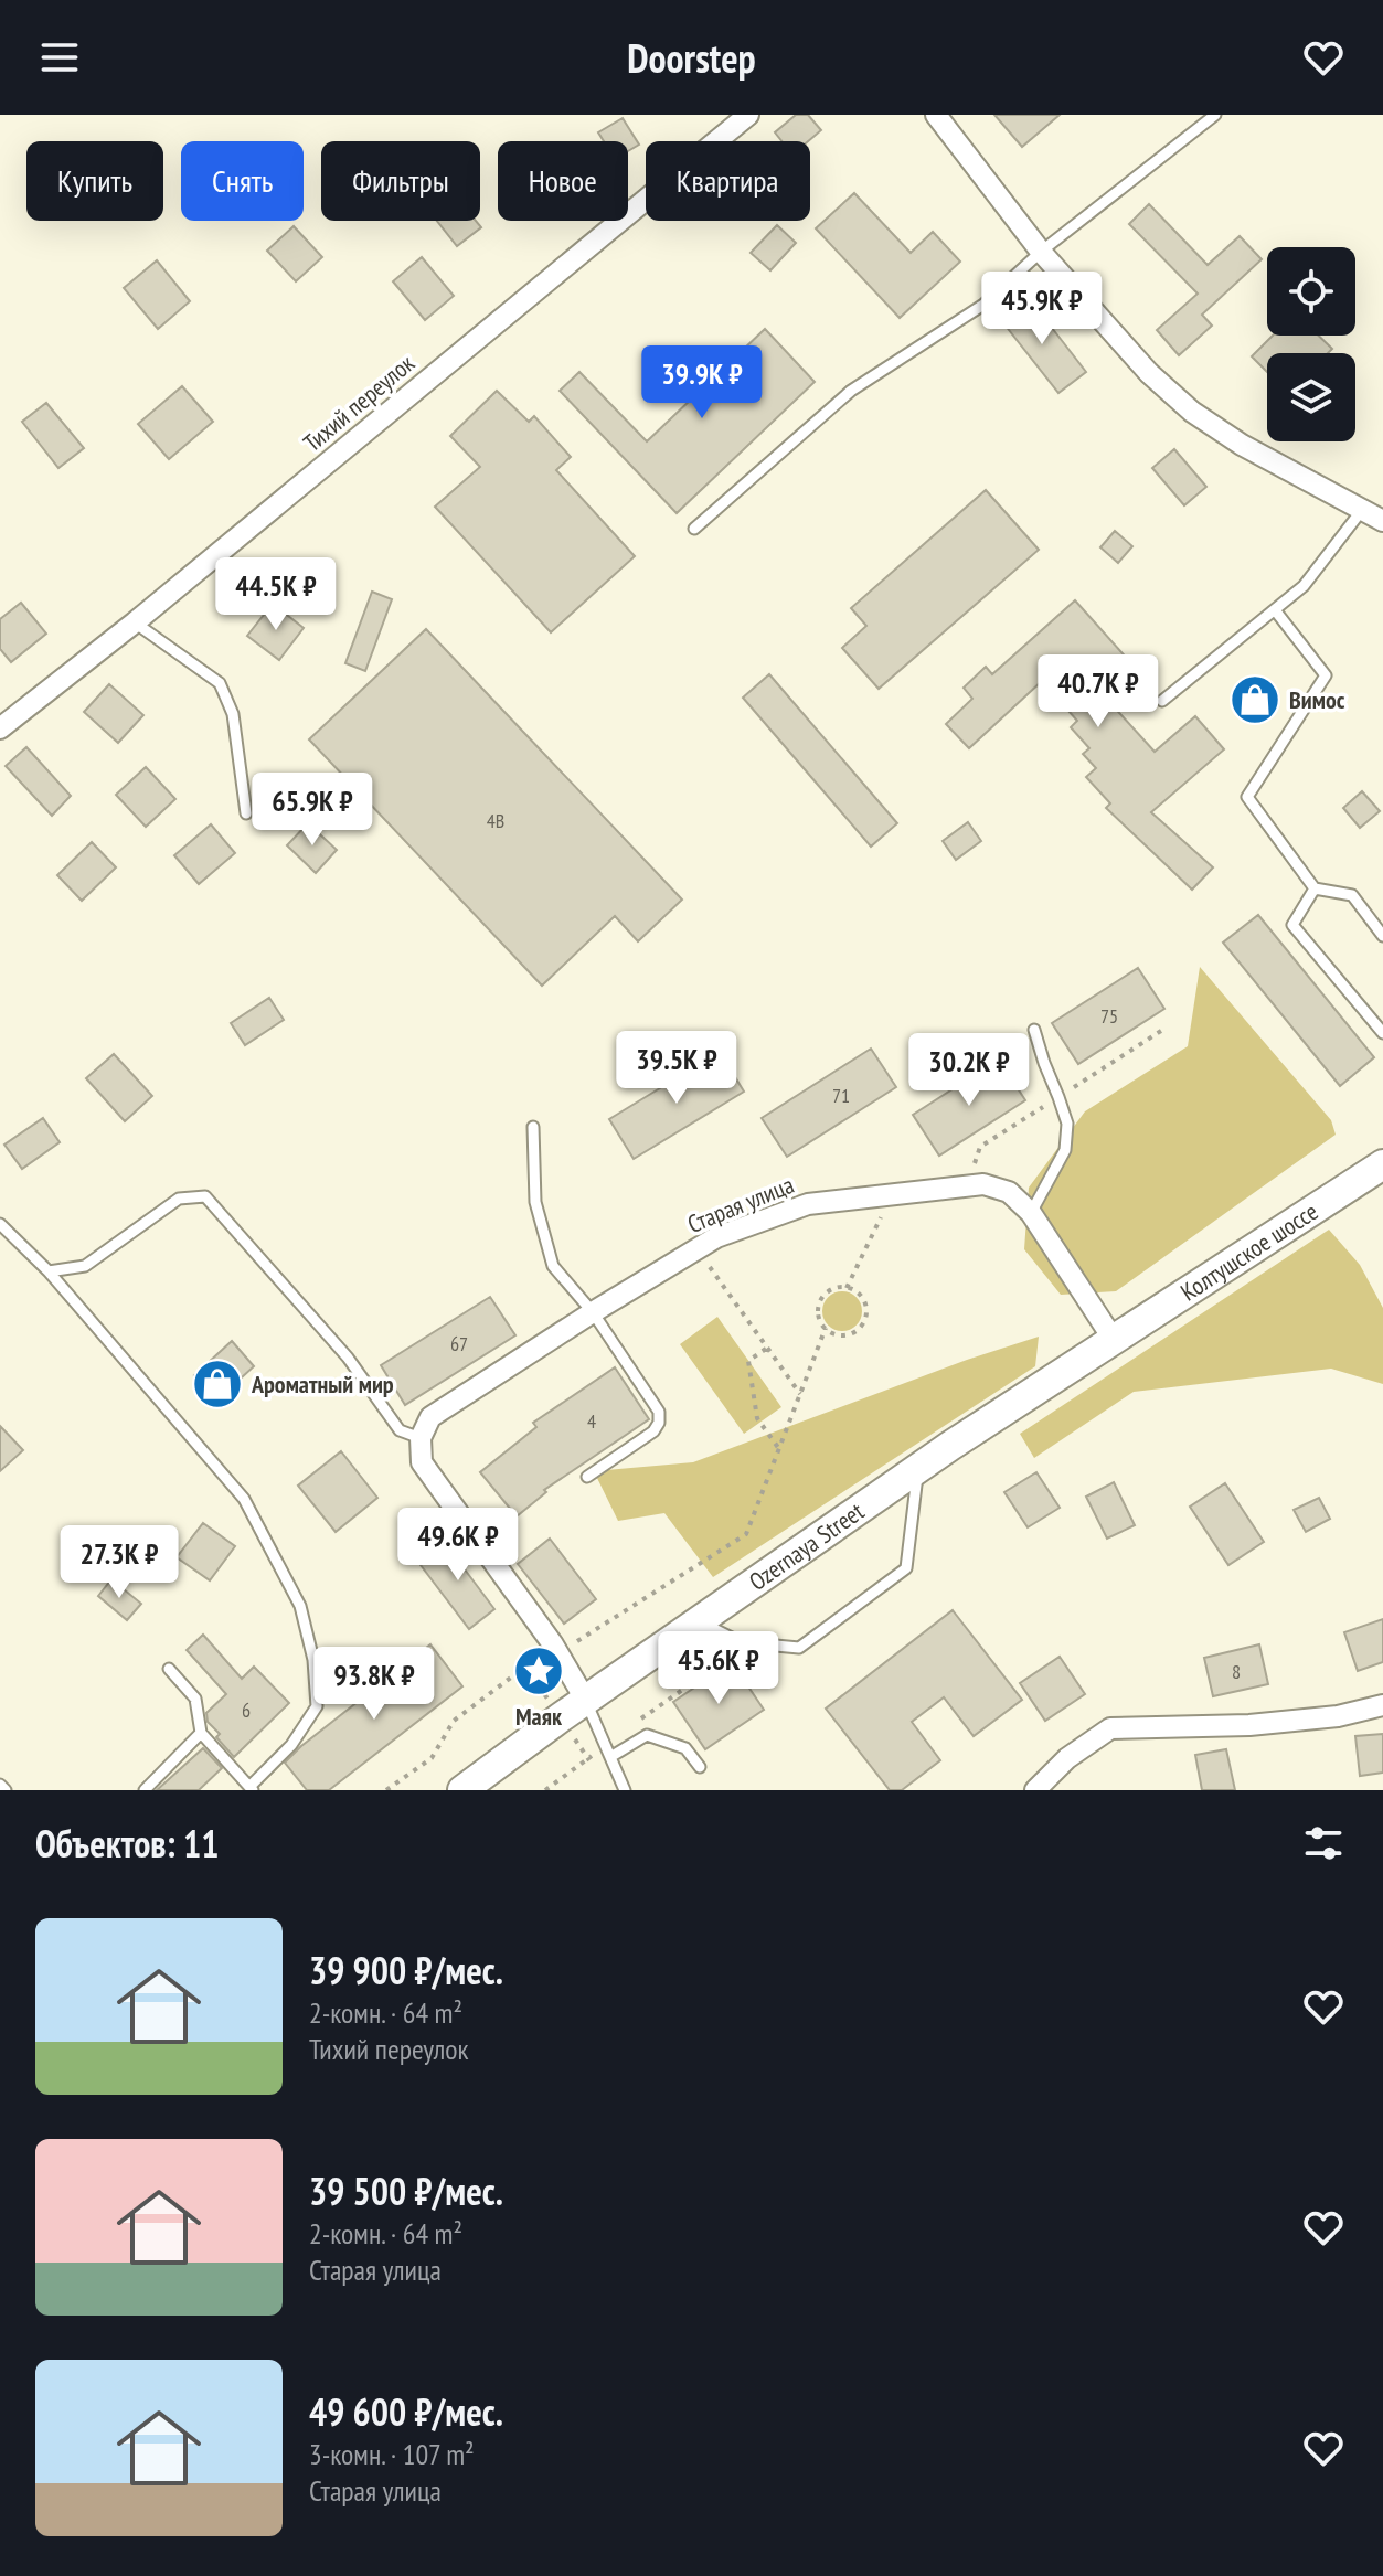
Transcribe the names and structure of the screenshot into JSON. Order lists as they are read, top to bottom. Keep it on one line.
{"streets":{"main road":["Колтушское шоссе","Ozernaya Street"],"street":["Тихий переулок","Старая улица"]},"crossings":[["Старая улица","Колтушское шоссе"],["Старая улица","Ozernaya Street"],["Колтушское шоссе","Ozernaya Street"]],"places":{"shop":["Вимос","Ароматный мир"],"place":["Маяк"]},"house_numbers":["4В","75","71","67","4","8","6"],"page":{"header":"Doorstep","chip":["Купить","Снять","Фильтры","Новое","Квартира"],"price":["45.9K ₽","39.9K ₽","44.5K ₽","40.7K ₽","65.9K ₽","39.5K ₽","30.2K ₽","49.6K ₽","27.3K ₽","45.6K ₽","93.8K ₽"],"heading":"Объектов: 11","list":[{"name":"39 900 ₽/мес.","note":"2-комн. · 64 m² · Тихий переулок"},{"name":"39 500 ₽/мес.","note":"2-комн. · 64 m² · Старая улица"},{"name":"49 600 ₽/мес.","note":"3-комн. · 107 m² · Старая улица"}]}}
